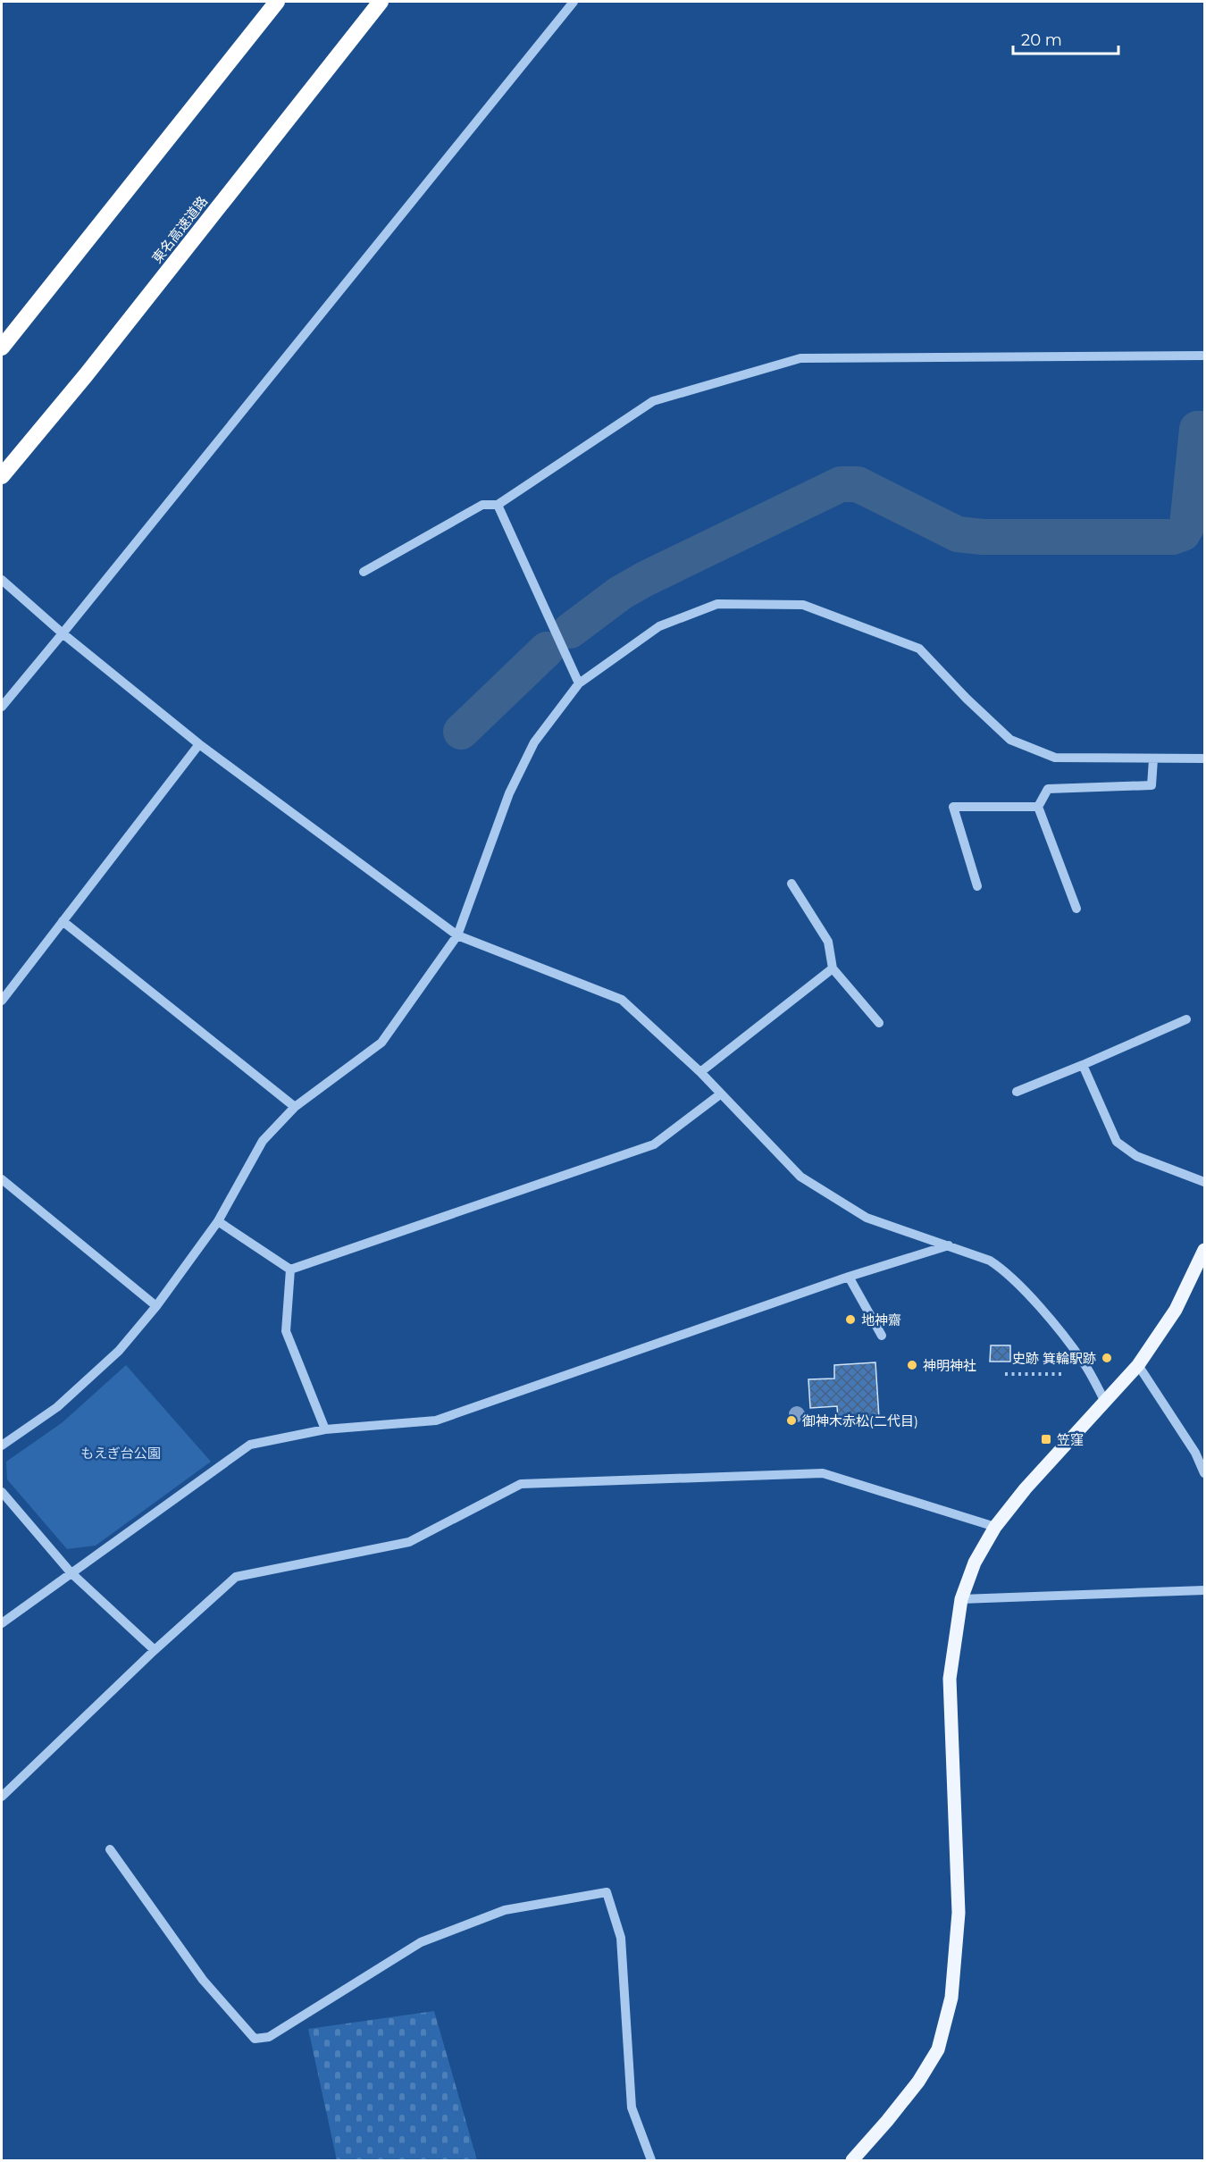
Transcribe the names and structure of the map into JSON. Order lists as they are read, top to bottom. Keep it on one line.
{"streets":{"highway":["東名高速道路"]},"parks":["もえぎ台公園"],"places":{"other":["地神齋","史跡 箕輪駅跡","神明神社","御神木赤松(二代目)"],"transit":["笠窪"]},"scale_bar":"20 m"}
